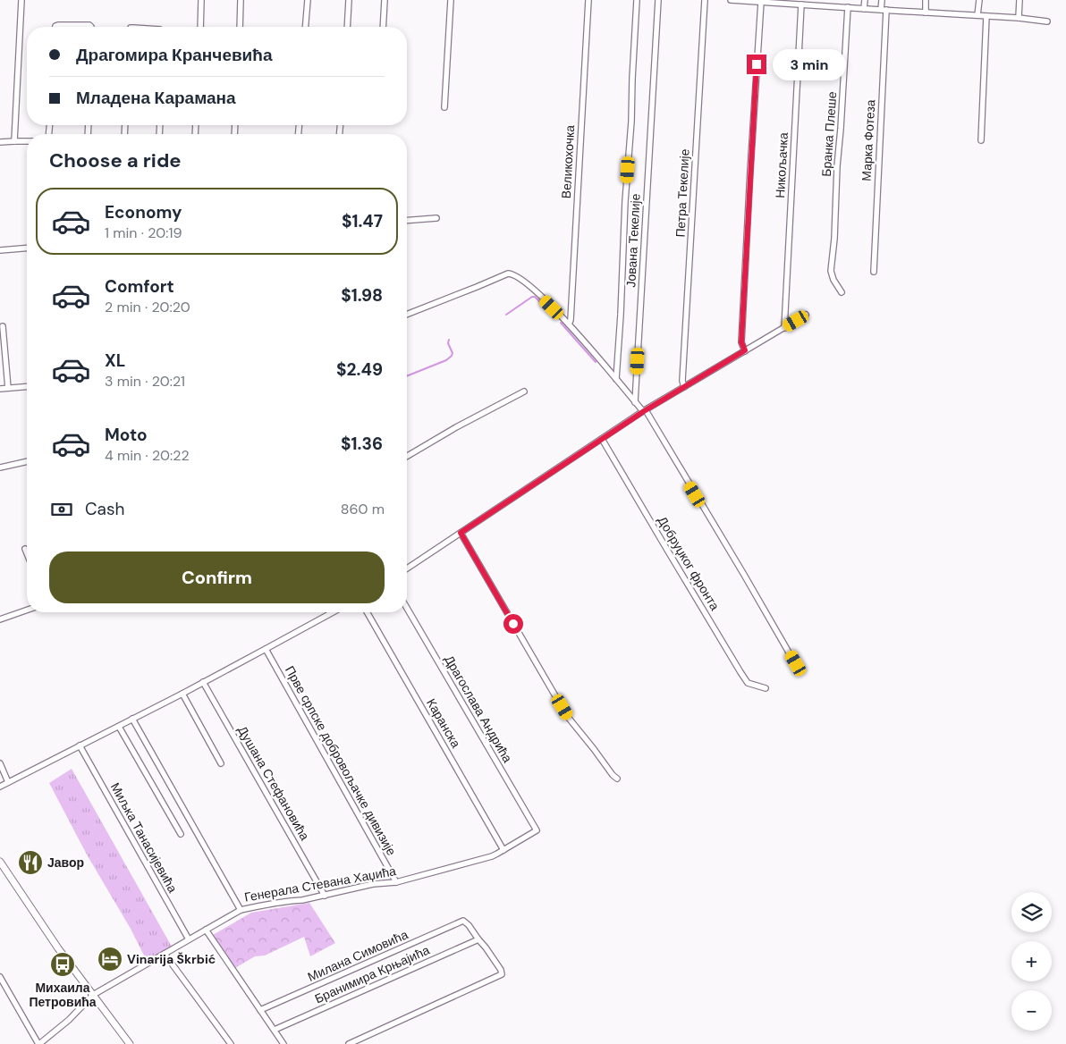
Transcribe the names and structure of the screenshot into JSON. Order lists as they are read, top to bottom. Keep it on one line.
{"streets":{"street":["Бранка Плеше","Марка Фотеза","Великохочка","Никољачка","Петра Текелије","Јована Текелије","Добруџког фронта","Драгослава Андрића","Каранска","Прве српске добровољачке дивизије","Душана Стефановића","Миљка Танасијевића","Генерала Стевана Хаџића","Милана Симовића","Бранимира Крњајића"]},"crossings":[["Драгослава Андрића","Генерала Стевана Хаџића"],["Каранска","Генерала Стевана Хаџића"],["Прве српске добровољачке дивизије","Генерала Стевана Хаџића"],["Душана Стефановића","Генерала Стевана Хаџића"],["Миљка Танасијевића","Генерала Стевана Хаџића"],["Милана Симовића","Бранимира Крњајића"]],"places":{"restaurant":["Јавор"],"hotel":["Vinarija Škrbić"],"bus stop":["Михаила Петровића"]},"page":{"banner":["Драгомира Кранчевића","Младена Карамана"],"bubble":"3 min","heading":"Choose a ride","list":[{"name":"Economy","note":"1 min · 20:19","value":"$1.47"},{"name":"Comfort","note":"2 min · 20:20","value":"$1.98"},{"name":"XL","note":"3 min · 20:21","value":"$2.49"},{"name":"Moto","note":"4 min · 20:22","value":"$1.36"}],"pay":["Cash","860 m"],"buttons":"Confirm","map_buttons":["+","−"]}}
